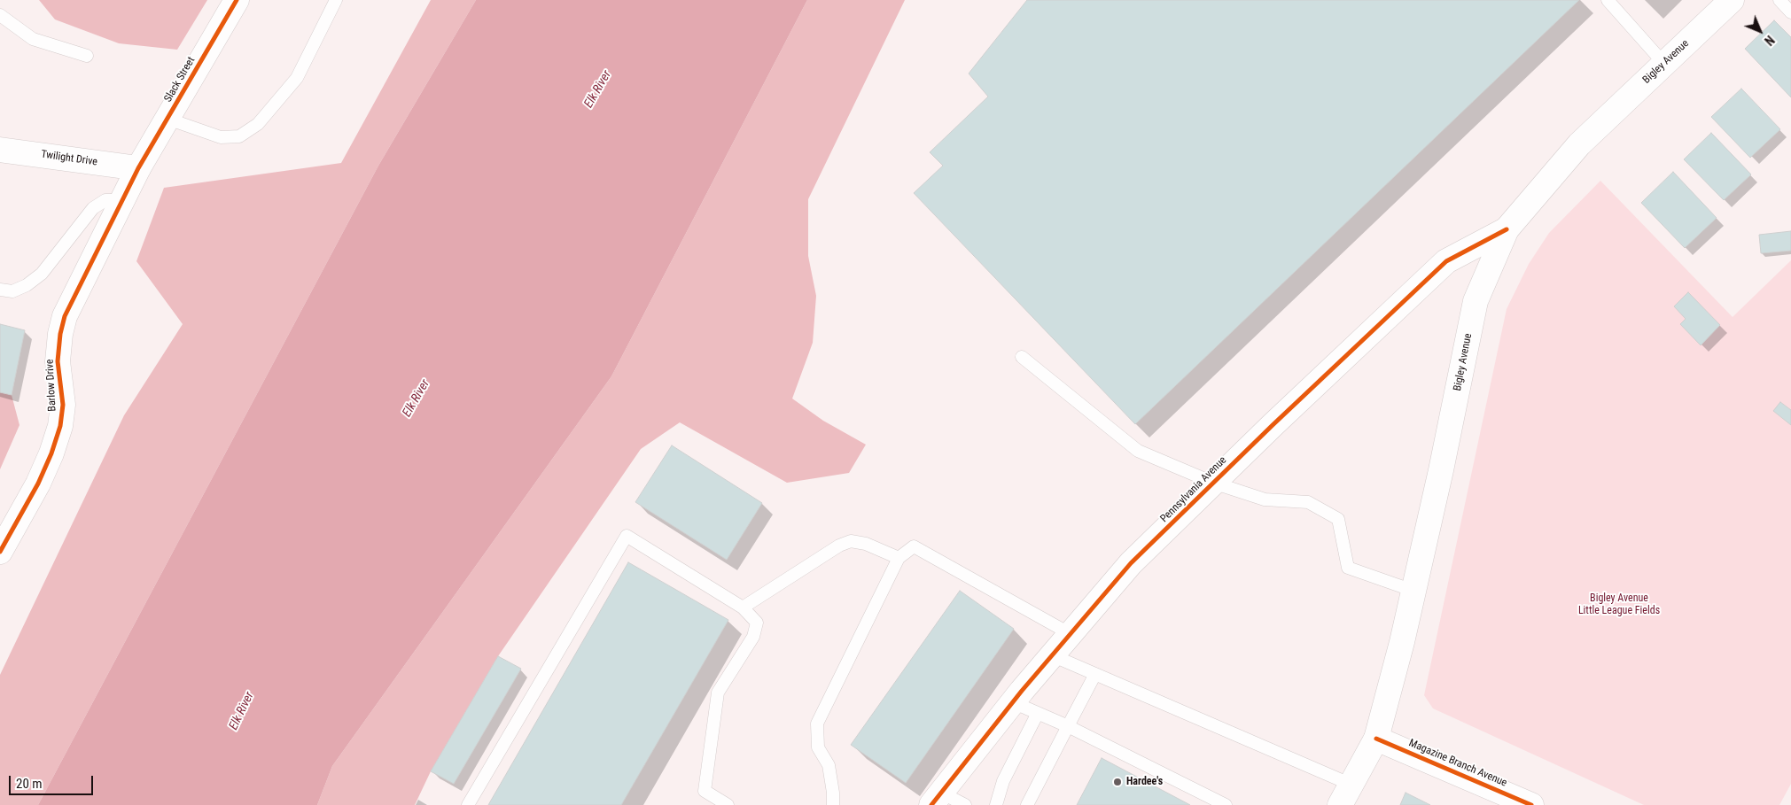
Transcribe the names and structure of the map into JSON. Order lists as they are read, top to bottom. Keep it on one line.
{"streets":{"street":["Bigley Avenue","Slack Street","Twilight Drive","Barlow Drive","Pennsylvania Avenue","Magazine Branch Avenue"]},"crossings":[["Bigley Avenue","Pennsylvania Avenue"],["Bigley Avenue","Magazine Branch Avenue"],["Slack Street","Twilight Drive"],["Slack Street","Barlow Drive"],["Twilight Drive","Barlow Drive"]],"water":["Elk River"],"parks":["Bigley Avenue Little League Fields"],"places":["Hardee's"],"scale_bar":"20 m","north":"bottom right"}
